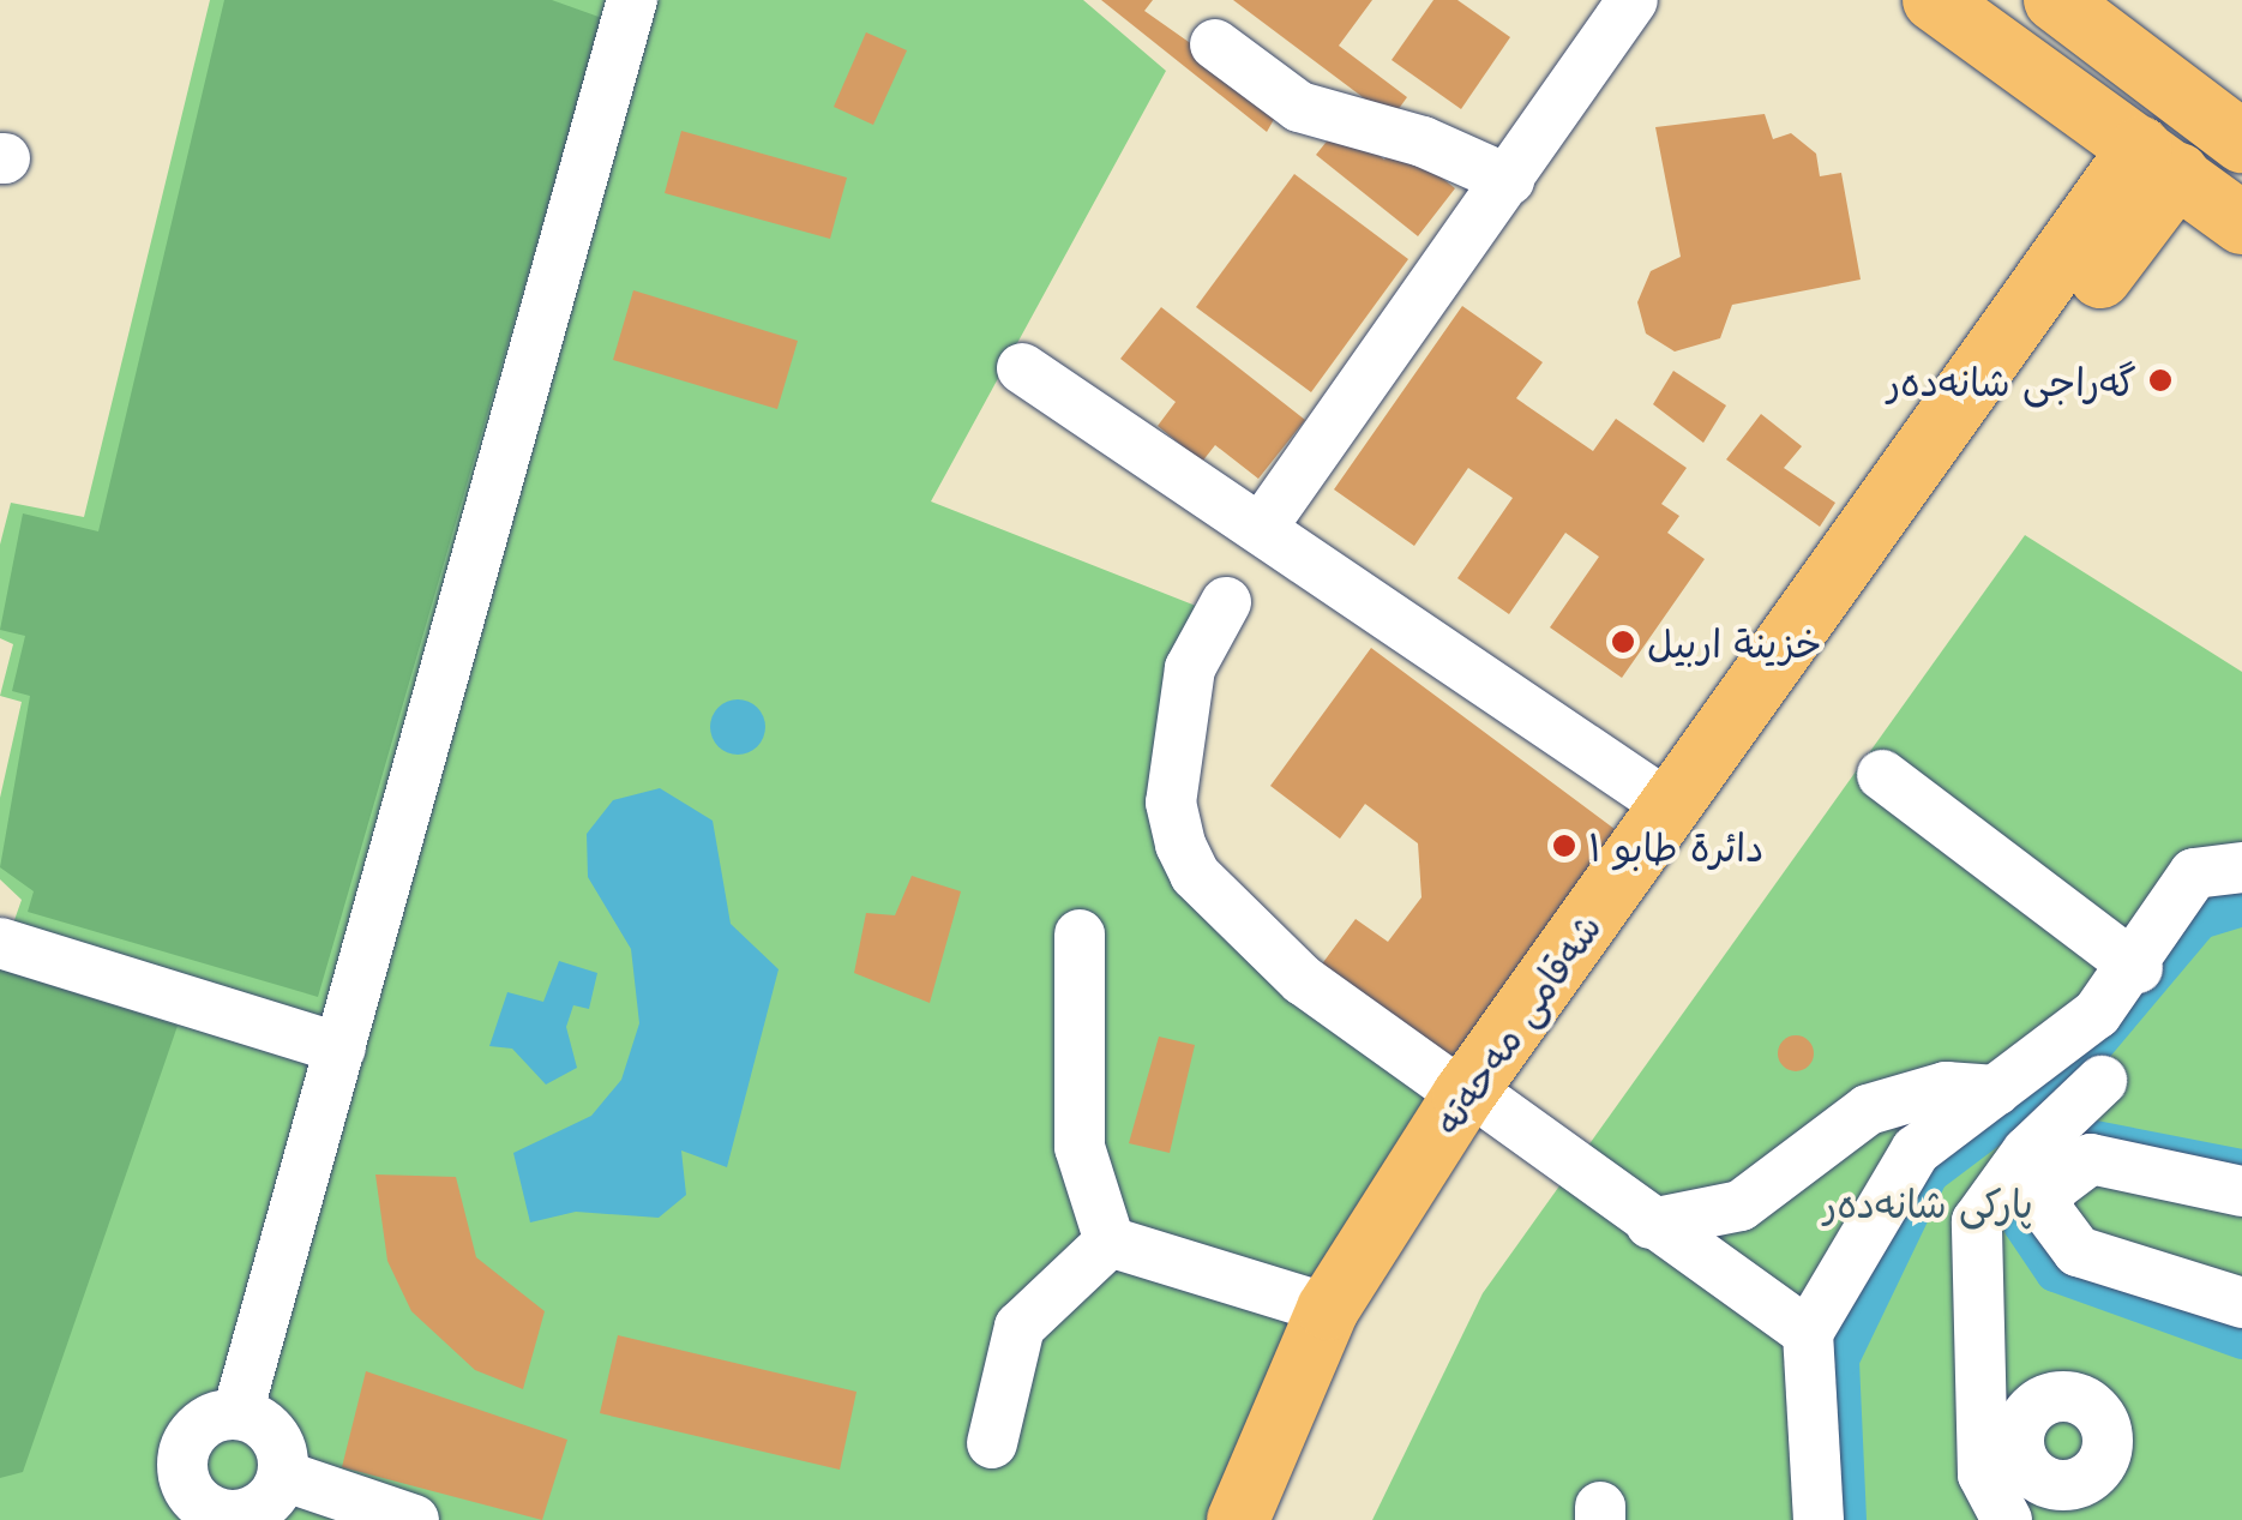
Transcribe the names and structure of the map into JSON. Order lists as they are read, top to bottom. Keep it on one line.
{"streets":{"main road":["شەقامی مەحەتە"]},"parks":["پارکی شانەدەر"],"places":["گەراجی شانەدەر","خزينة اربيل","دائرة طابو ١"]}
